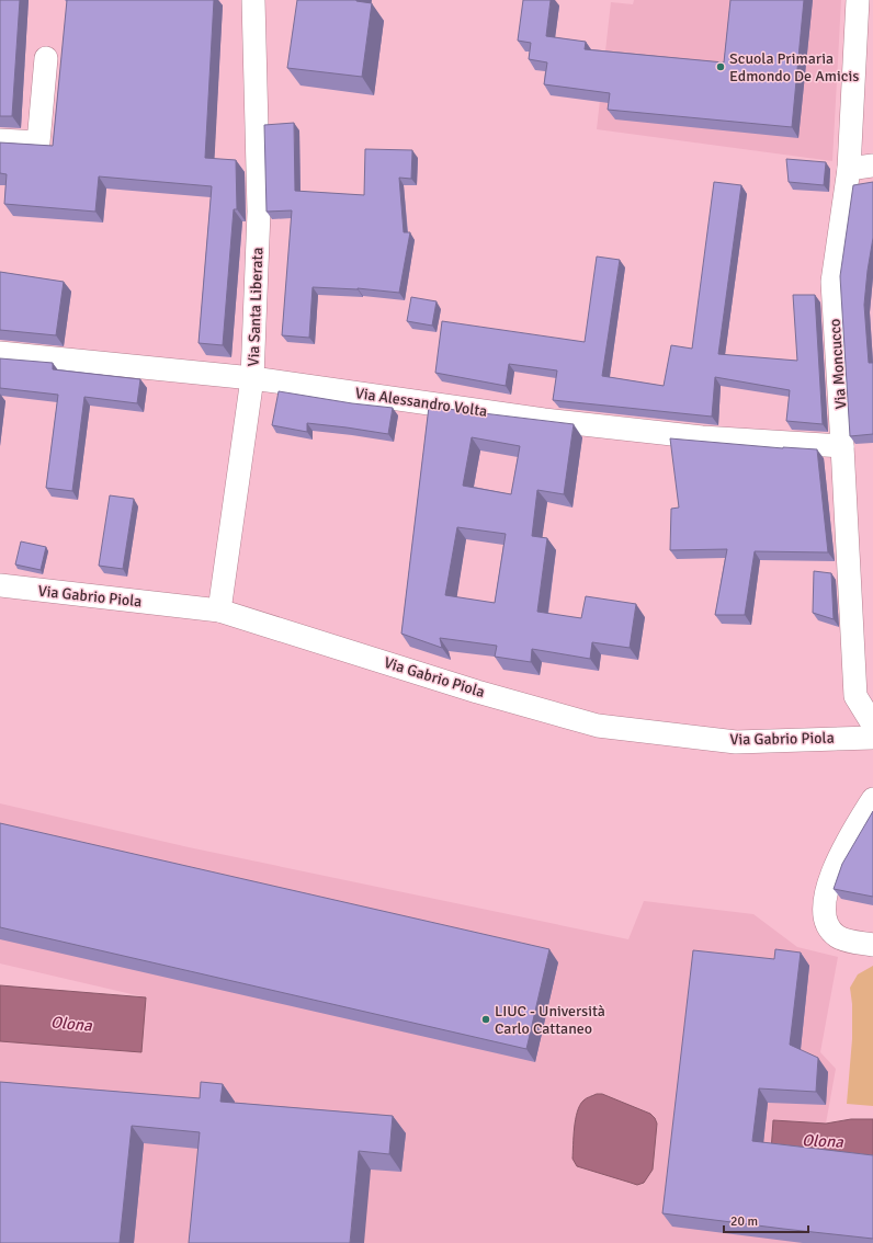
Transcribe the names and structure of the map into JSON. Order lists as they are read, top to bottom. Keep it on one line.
{"streets":{"street":["Via Santa Liberata","Via Moncucco","Via Alessandro Volta","Via Gabrio Piola"]},"crossings":[["Via Santa Liberata","Via Alessandro Volta"],["Via Santa Liberata","Via Gabrio Piola"],["Via Moncucco","Via Alessandro Volta"]],"water":["Olona"],"places":["Scuola Primaria Edmondo De Amicis","LIUC - Università Carlo Cattaneo"],"scale_bar":"20 m"}
